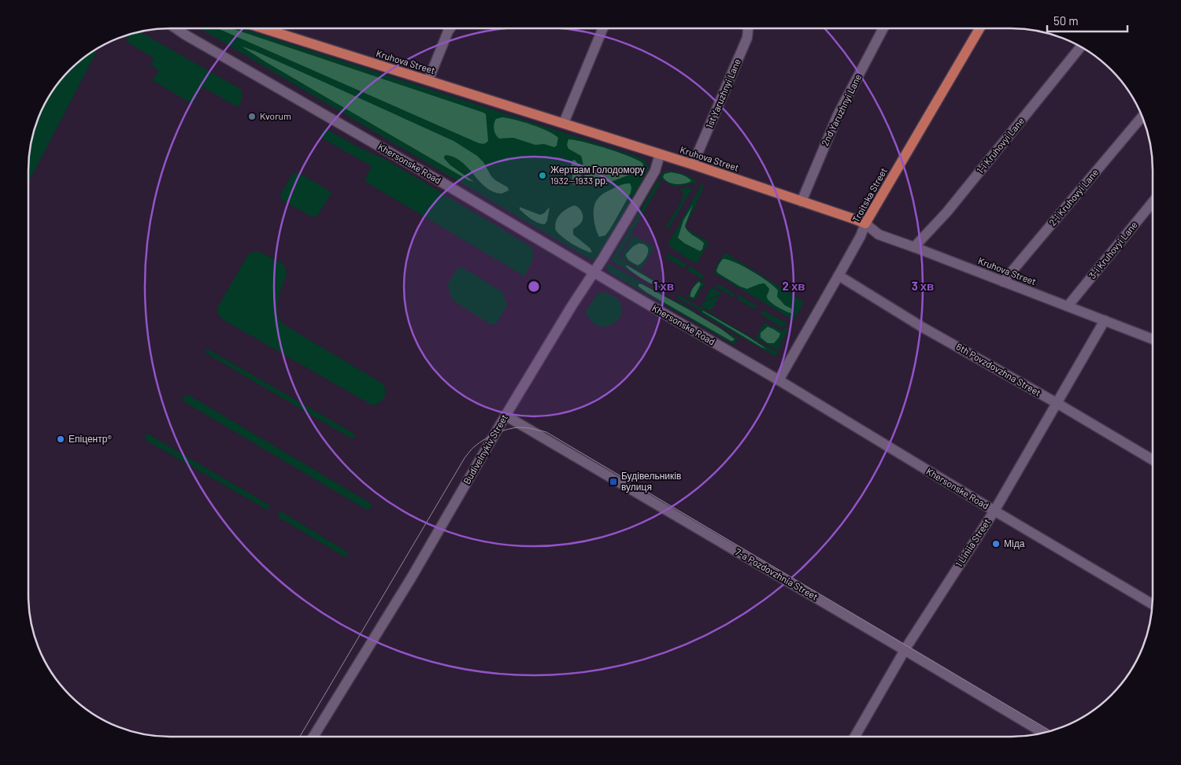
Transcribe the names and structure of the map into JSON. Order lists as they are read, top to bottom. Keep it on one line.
{"streets":{"main road":["Kruhova Street","Troitska Street"],"street":["1st Yaruzhnyi Lane","2nd Yaruzhnyi Lane","1-i Kruhovyi Lane","Khersonske Road","2-i Kruhovyi Lane","3-i Kruhovyi Lane","6th Povzdovzhna Street","Budivelnykiv Street","1 Liniia Street","7-a Pozdovzhnia Street"]},"crossings":[["Kruhova Street","1st Yaruzhnyi Lane"],["Kruhova Street","2nd Yaruzhnyi Lane"],["Kruhova Street","1-i Kruhovyi Lane"],["Kruhova Street","Troitska Street"],["Kruhova Street","2-i Kruhovyi Lane"],["Kruhova Street","3-i Kruhovyi Lane"],["Kruhova Street","Budivelnykiv Street"],["Kruhova Street","1 Liniia Street"],["Khersonske Road","Troitska Street"],["Khersonske Road","Budivelnykiv Street"],["Khersonske Road","1 Liniia Street"],["Troitska Street","6th Povzdovzhna Street"],["6th Povzdovzhna Street","1 Liniia Street"],["Budivelnykiv Street","7-a Pozdovzhnia Street"],["1 Liniia Street","7-a Pozdovzhnia Street"]],"places":{"other":["Kvorum","Жертвам Голодомору 1932—1933 рр.","Епіцентр®","Міда"],"transit":["Будівельників вулиця"]},"scale_bar":"50 m","rings":["1 хв","2 хв","3 хв"]}
